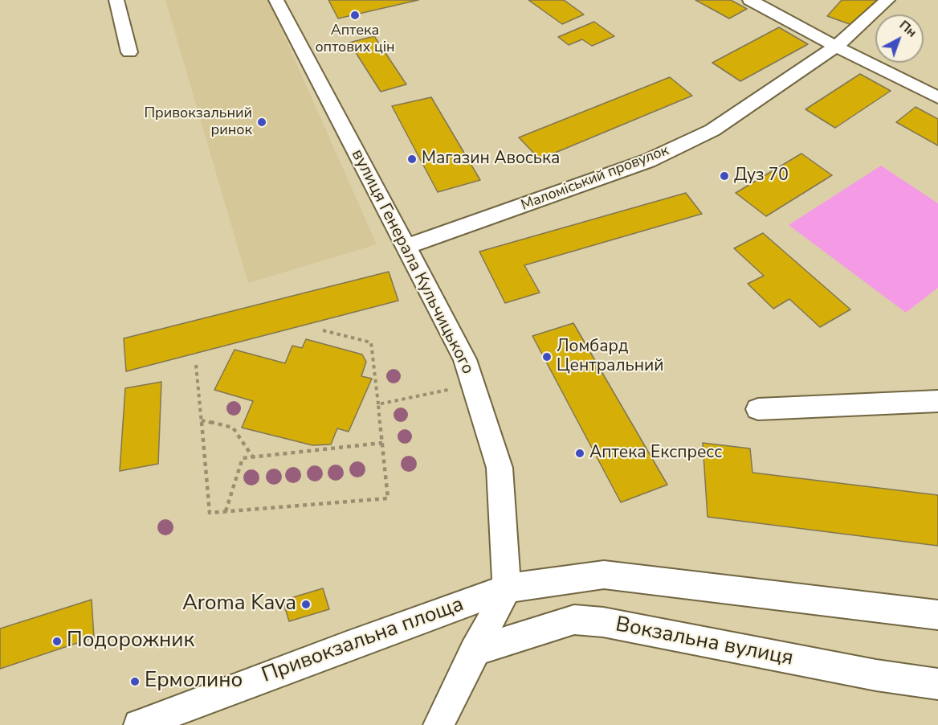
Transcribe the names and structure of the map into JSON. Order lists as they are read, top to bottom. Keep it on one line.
{"streets":{"street":["Маломіський провулок","вулиця Генерала Кульчицького","Привокзальна площа","Вокзальна вулиця"]},"crossings":[["Маломіський провулок","вулиця Генерала Кульчицького"],["вулиця Генерала Кульчицького","Привокзальна площа"]],"places":["Аптека оптових цін","Привокзальний ринок","Магазин Авоська","Дуз 70","Ломбард Центральний","Аптека Експресс","Aroma Kava","Подорожник","Ермолино"],"north":"top right"}
